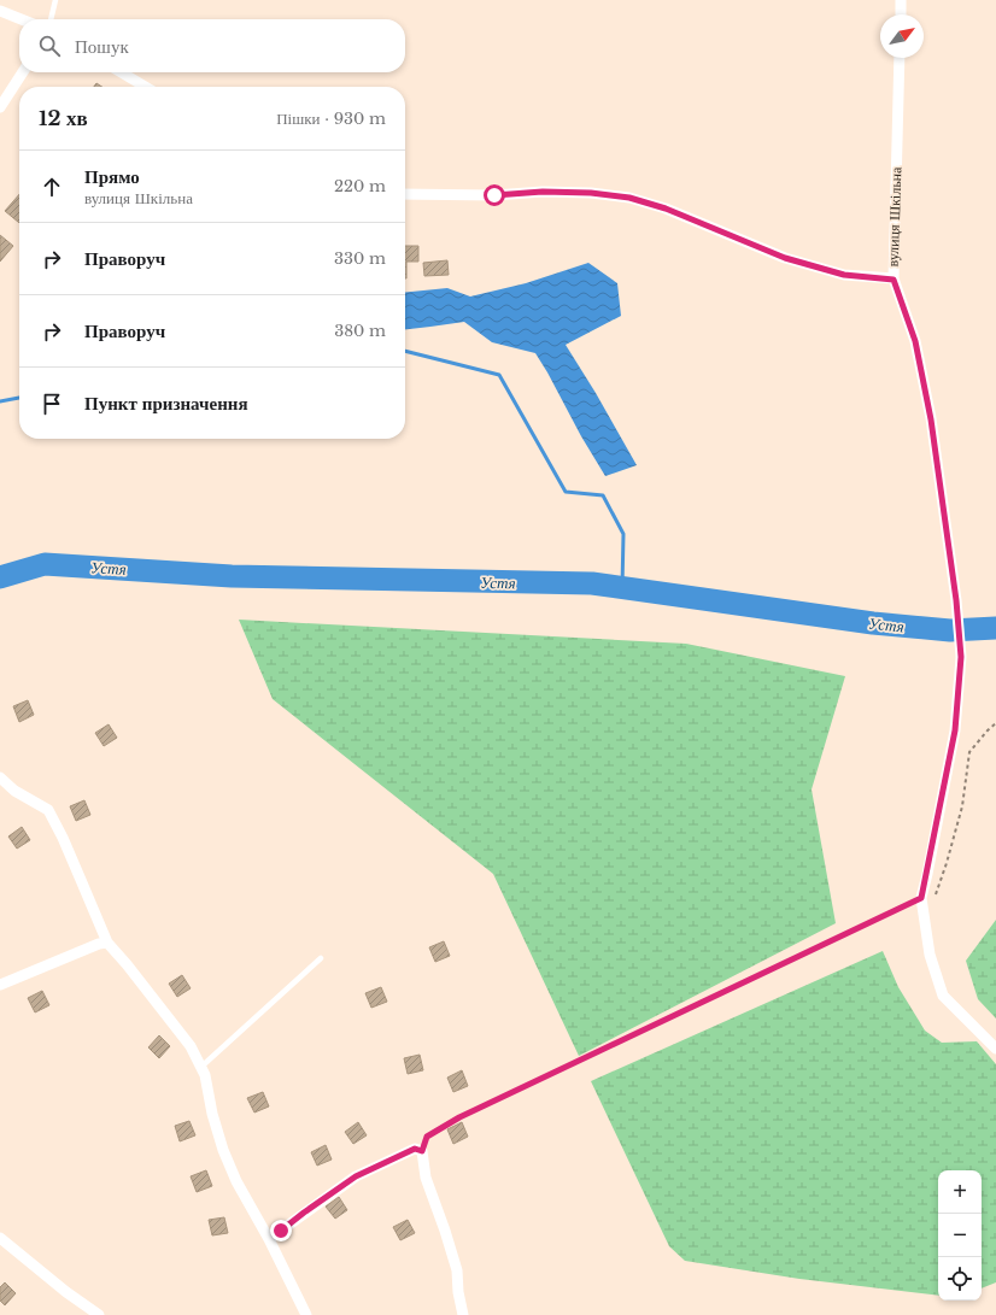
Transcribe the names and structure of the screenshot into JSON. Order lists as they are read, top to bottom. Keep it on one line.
{"streets":{"street":["вулиця Шкільна"]},"water":["Устя"],"north":"top right","page":{"search":"Пошук","heading":["12 хв","Пішки · 930 m"],"list":[["Прямо","вулиця Шкільна","220 m"],["Праворуч","330 m"],["Праворуч","380 m"],"Пункт призначення"],"map_buttons":["+","−"]}}
